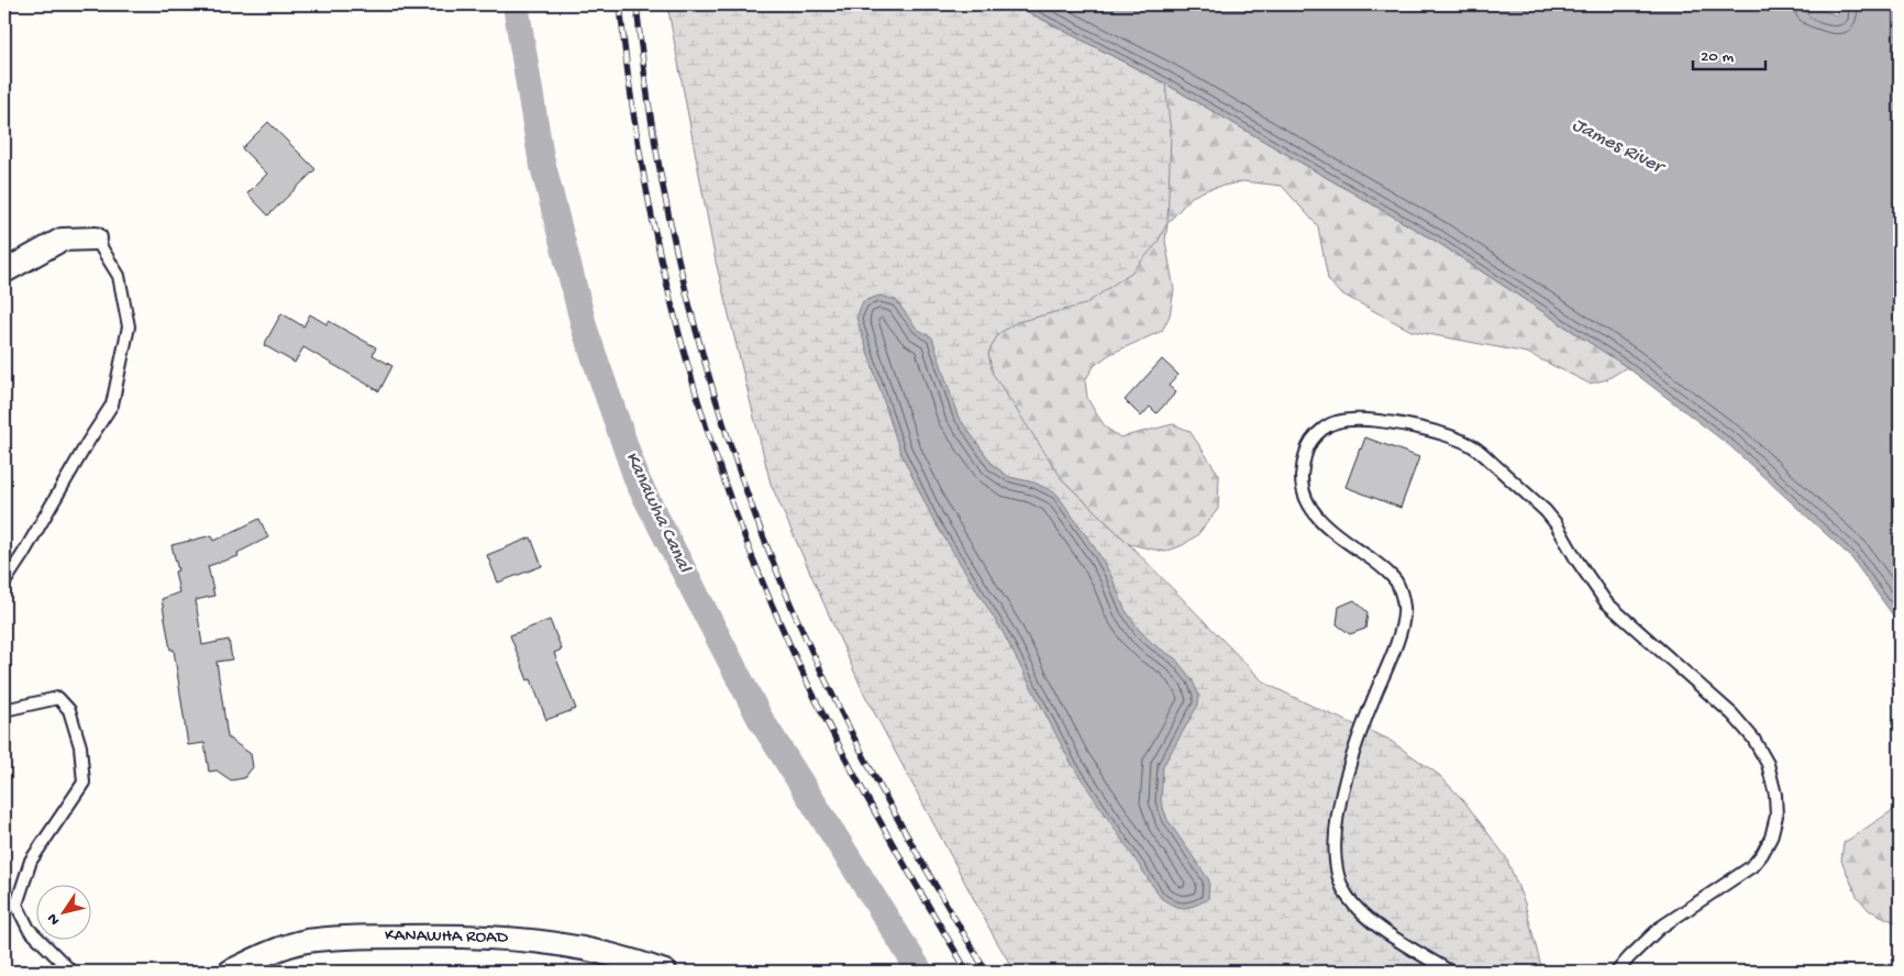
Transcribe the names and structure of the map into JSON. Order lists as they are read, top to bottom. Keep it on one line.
{"streets":{"street":["KANAWHA ROAD"]},"water":["James River","Kanawha Canal"],"scale_bar":"20 m","north":"bottom left"}
